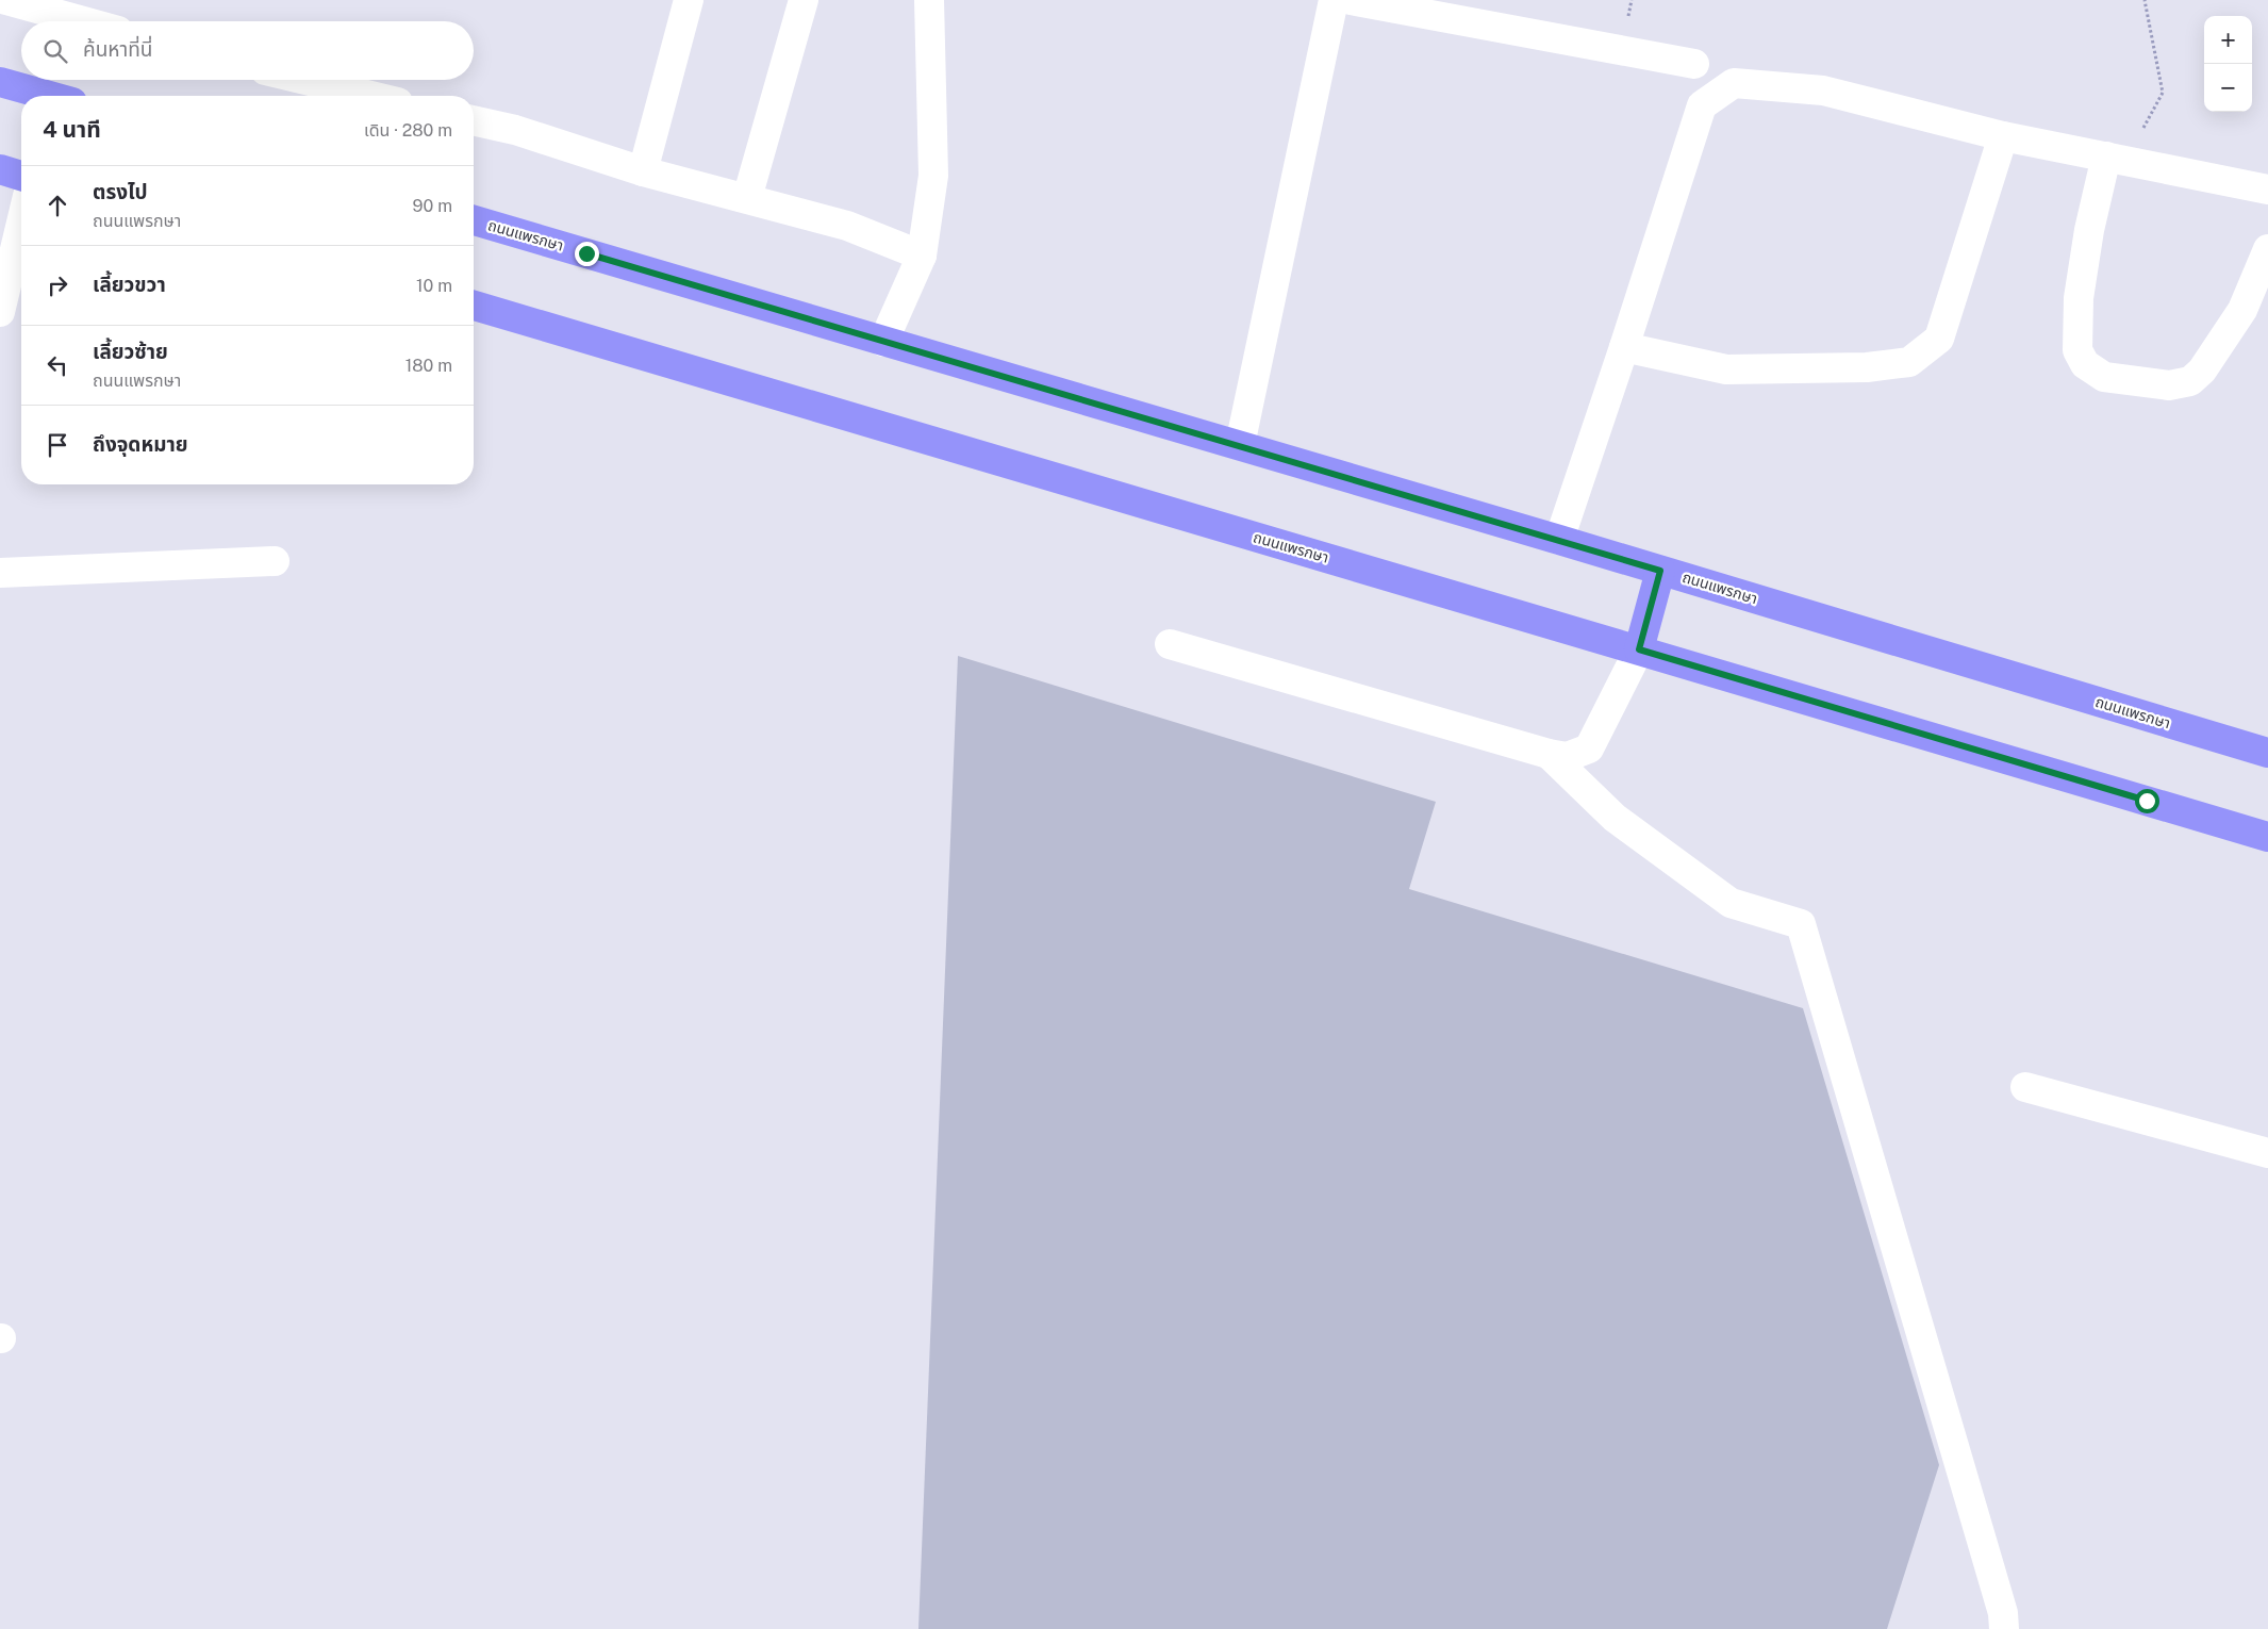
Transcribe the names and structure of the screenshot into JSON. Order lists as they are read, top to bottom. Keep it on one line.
{"streets":{"main road":["ถนนแพรกษา"]},"page":{"map_buttons":["+","−"],"search":"ค้นหาที่นี่","heading":["4 นาที","เดิน · 280 m"],"list":[["ตรงไป","ถนนแพรกษา","90 m"],["เลี้ยวขวา","10 m"],["เลี้ยวซ้าย","ถนนแพรกษา","180 m"],"ถึงจุดหมาย"]}}
